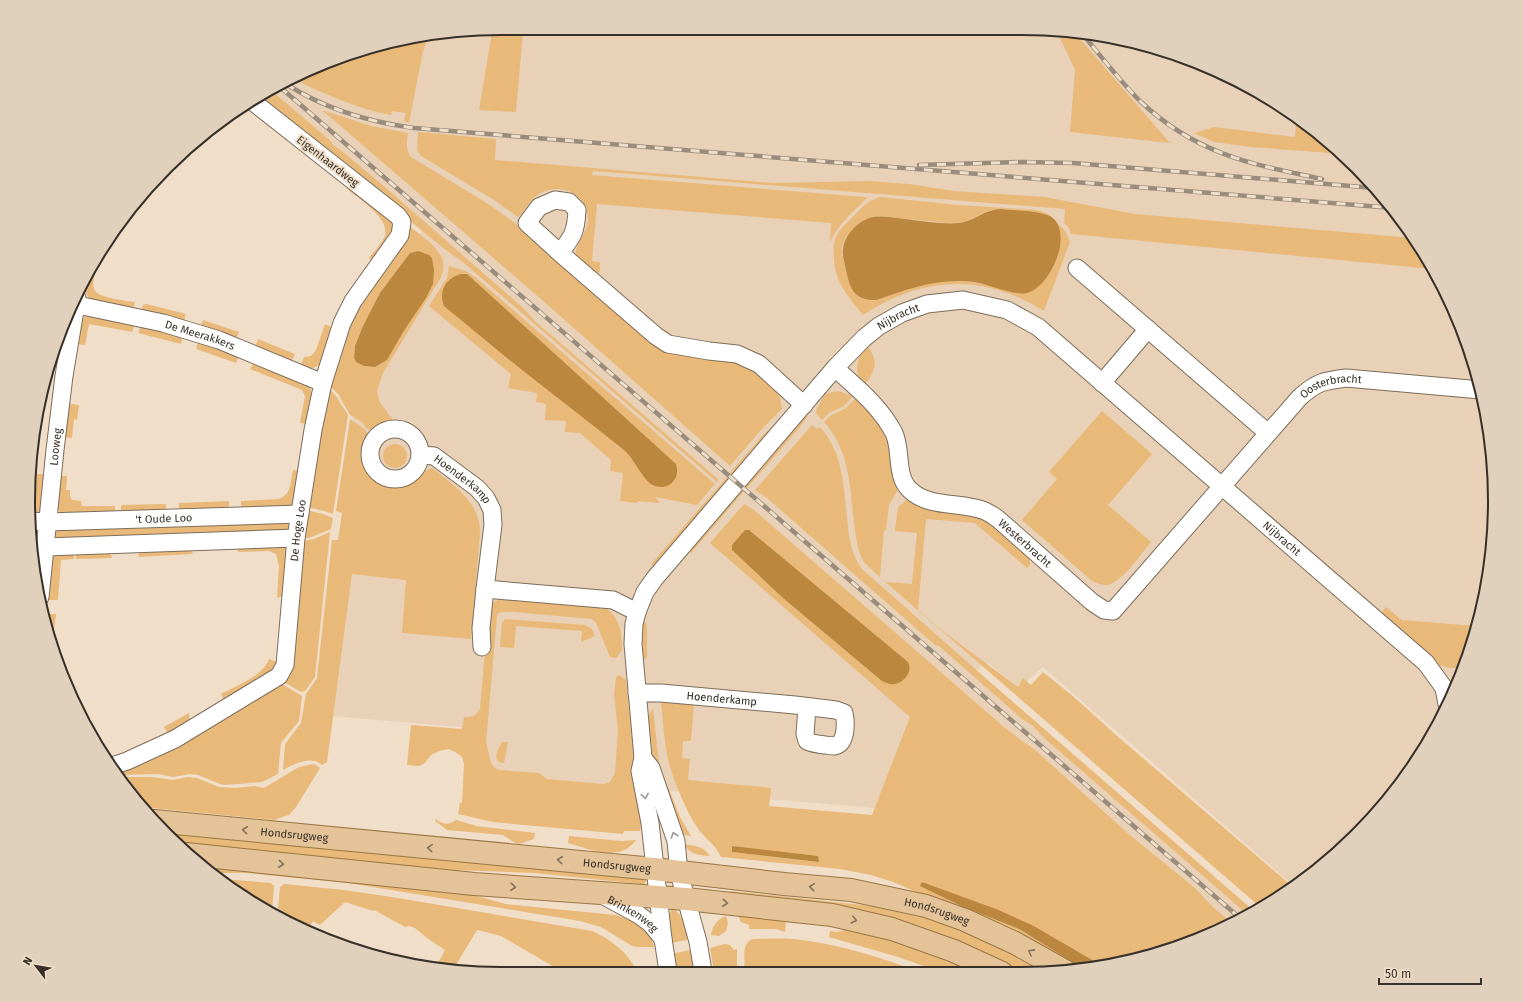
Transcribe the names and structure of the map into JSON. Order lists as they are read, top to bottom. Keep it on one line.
{"streets":{"main road":["Hondsrugweg"],"street":["Eigenhaardweg","Nijbracht","De Meerakkers","Oosterbracht","Looweg","Hoenderkamp","'t Oude Loo","De Hoge Loo","Westerbracht","Brinkenweg"]},"crossings":[["Eigenhaardweg","De Hoge Loo"],["Nijbracht","Oosterbracht"],["Nijbracht","Westerbracht"],["De Meerakkers","De Hoge Loo"],["Oosterbracht","Westerbracht"],["Looweg","'t Oude Loo"],["'t Oude Loo","De Hoge Loo"],["Hondsrugweg","Brinkenweg"]],"scale_bar":"50 m","north":"top left"}
